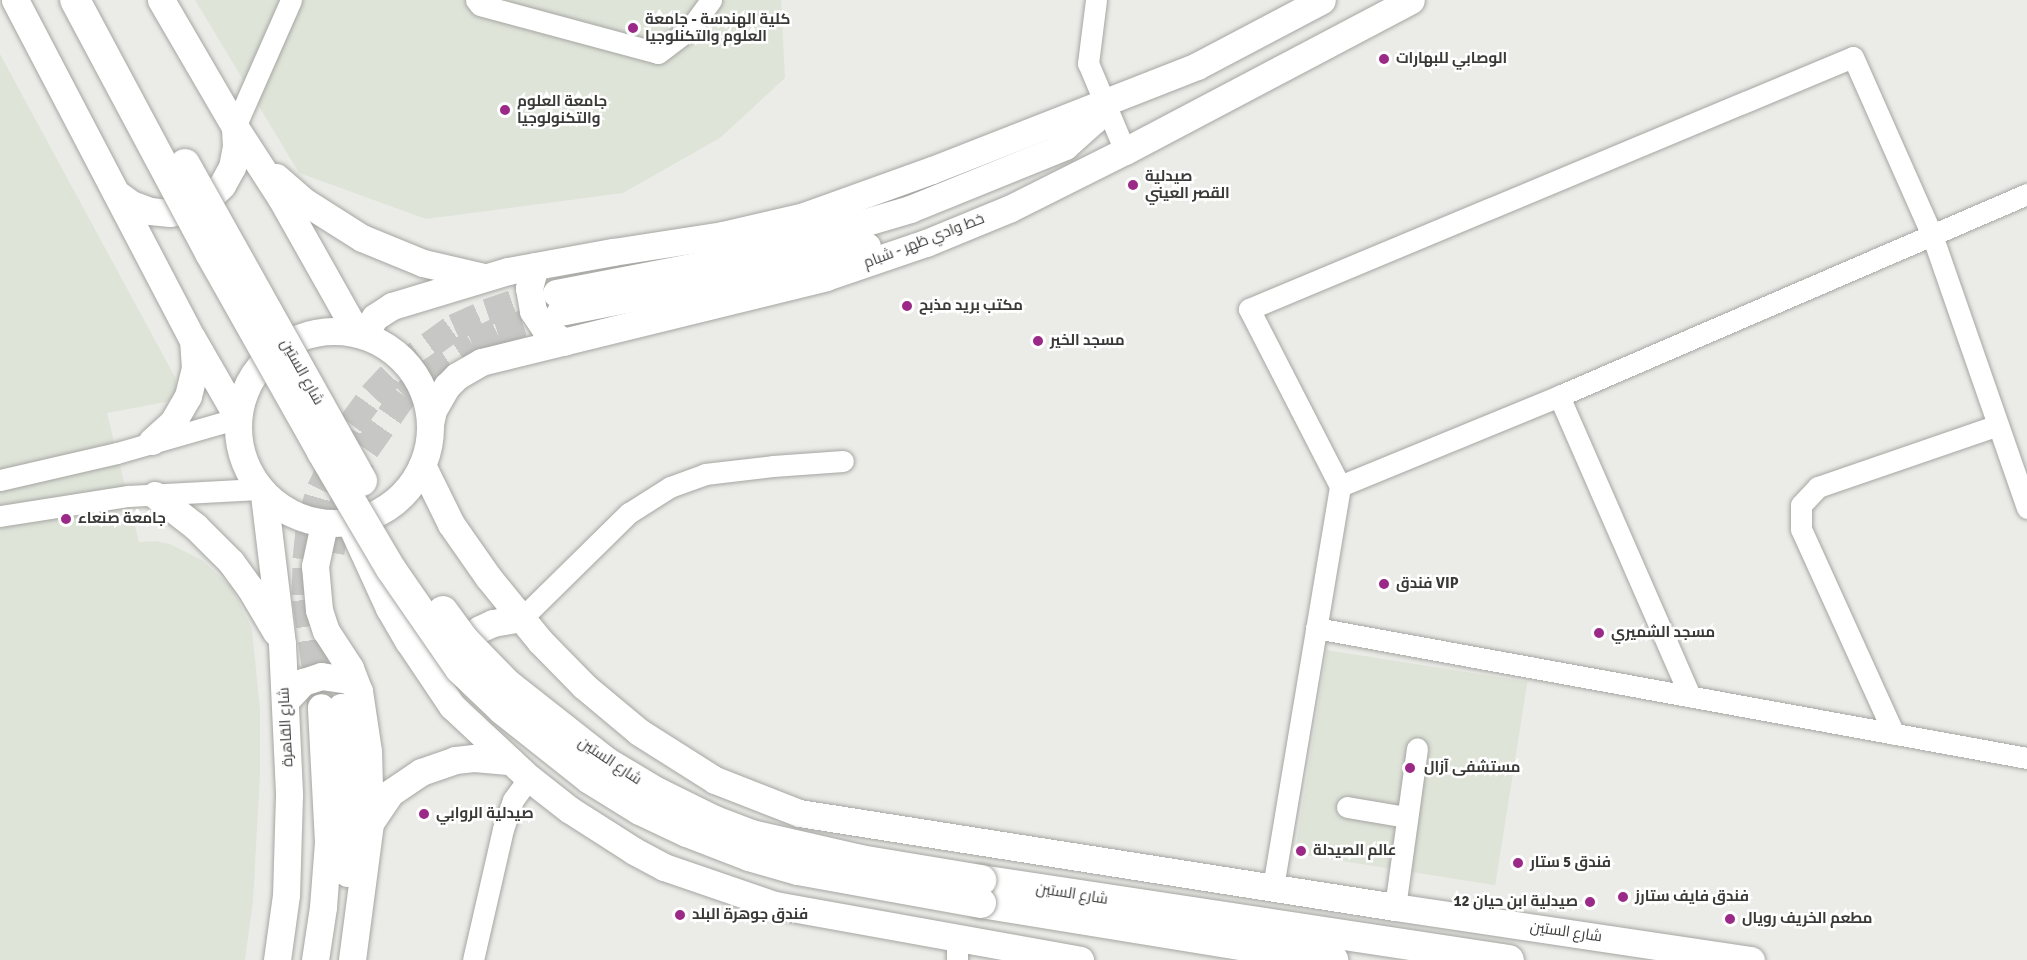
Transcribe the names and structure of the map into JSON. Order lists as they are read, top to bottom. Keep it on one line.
{"streets":{"highway":["شارع الستين"],"main road":["خط وادي ظهر - شبام","شارع القاهرة"]},"crossings":[["خط وادي ظهر - شبام","شارع الستين"],["خط وادي ظهر - شبام","شارع القاهرة"],["شارع الستين","شارع القاهرة"]],"places":["كلية الهندسة - جامعة العلوم والتكنلوجيا","الوصابي للبهارات","جامعة العلوم والتكنولوجيا","صيدلية القصر العيني","مكتب بريد مذبح","مسجد الخير","جامعة صنعاء","فندق VIP","مسجد الشميري","مستشفى آزال","صيدلية الروابي","عالم الصيدلة","فندق 5 ستار","فندق فايف ستارز","صيدلية ابن حيان 12","فندق جوهرة البلد","مطعم الخريف رويال"]}
